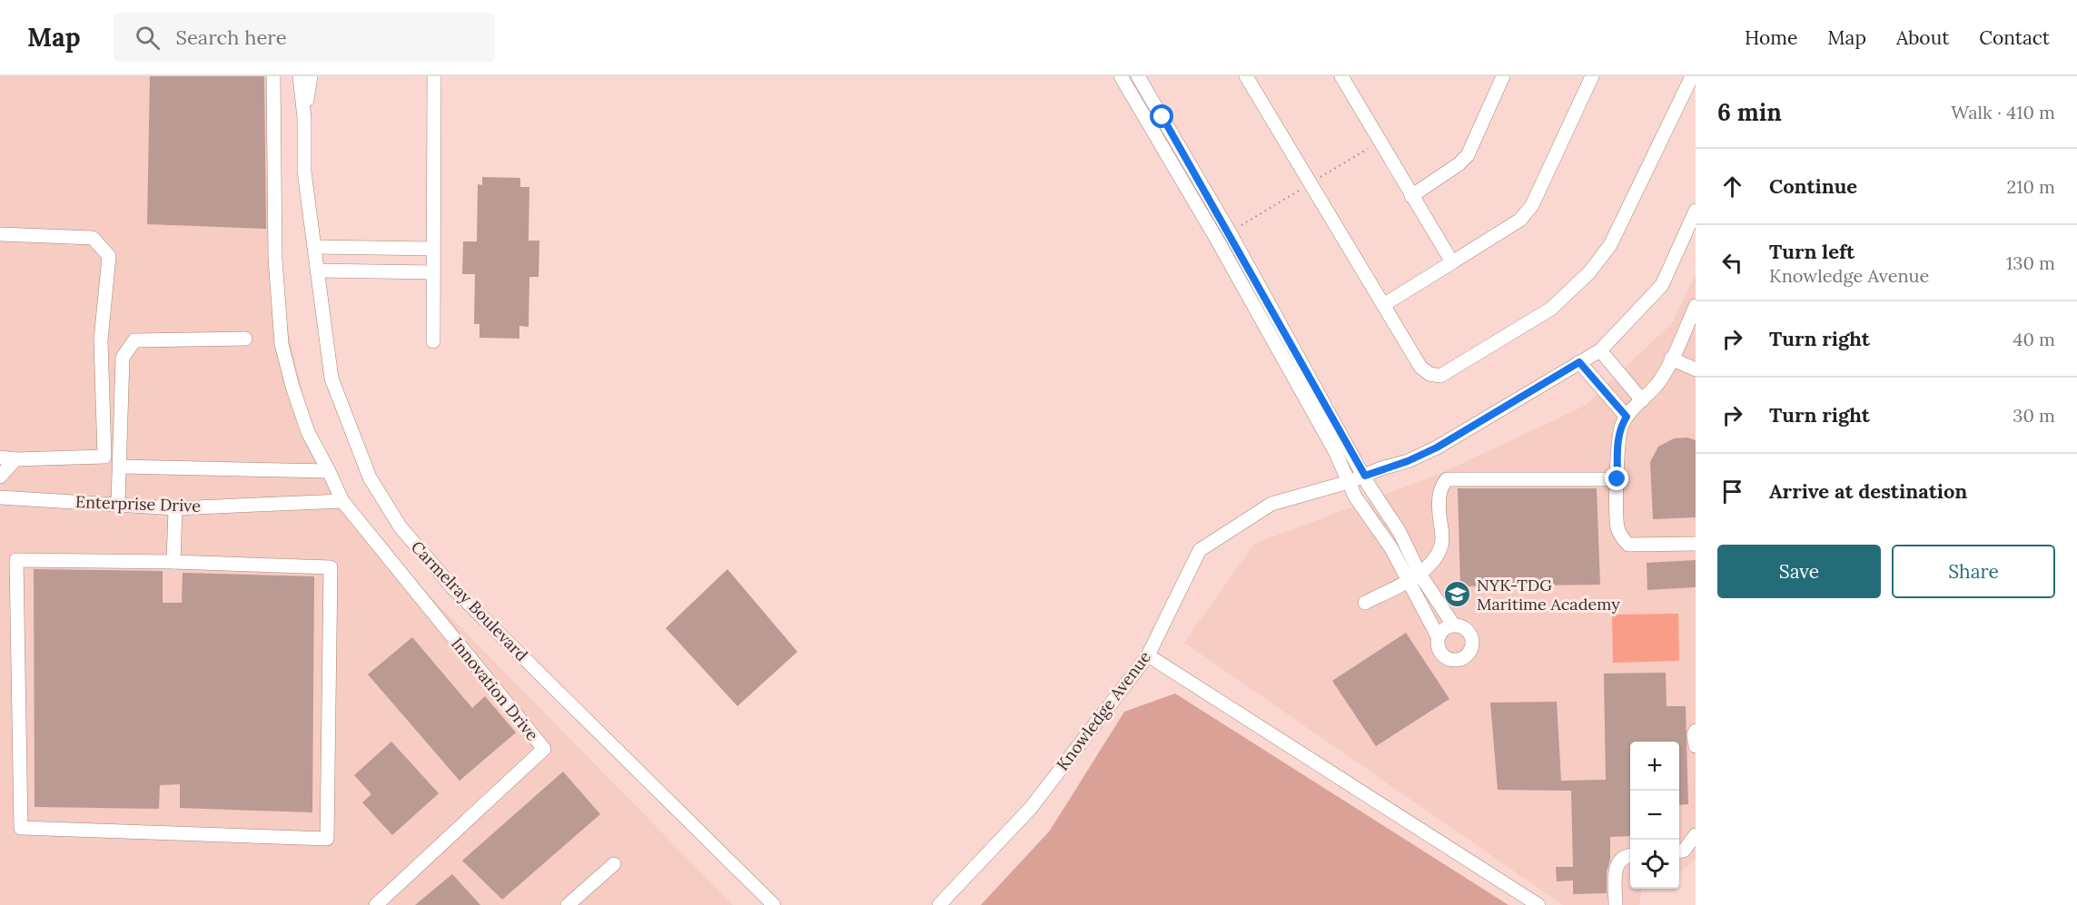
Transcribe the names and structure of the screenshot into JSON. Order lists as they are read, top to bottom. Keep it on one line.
{"streets":{"street":["Enterprise Drive","Carmelray Boulevard","Innovation Drive","Knowledge Avenue"]},"crossings":[["Enterprise Drive","Innovation Drive"]],"places":{"school or university":["NYK-TDG Maritime Academy"]},"page":{"header":"Map","search":"Search here","nav":["Home","Map","About","Contact"],"heading":["6 min","Walk · 410 m"],"list":[["Continue","210 m"],["Turn left","Knowledge Avenue","130 m"],["Turn right","40 m"],["Turn right","30 m"],"Arrive at destination"],"buttons":["Save","Share"],"map_buttons":["+","−"]}}
